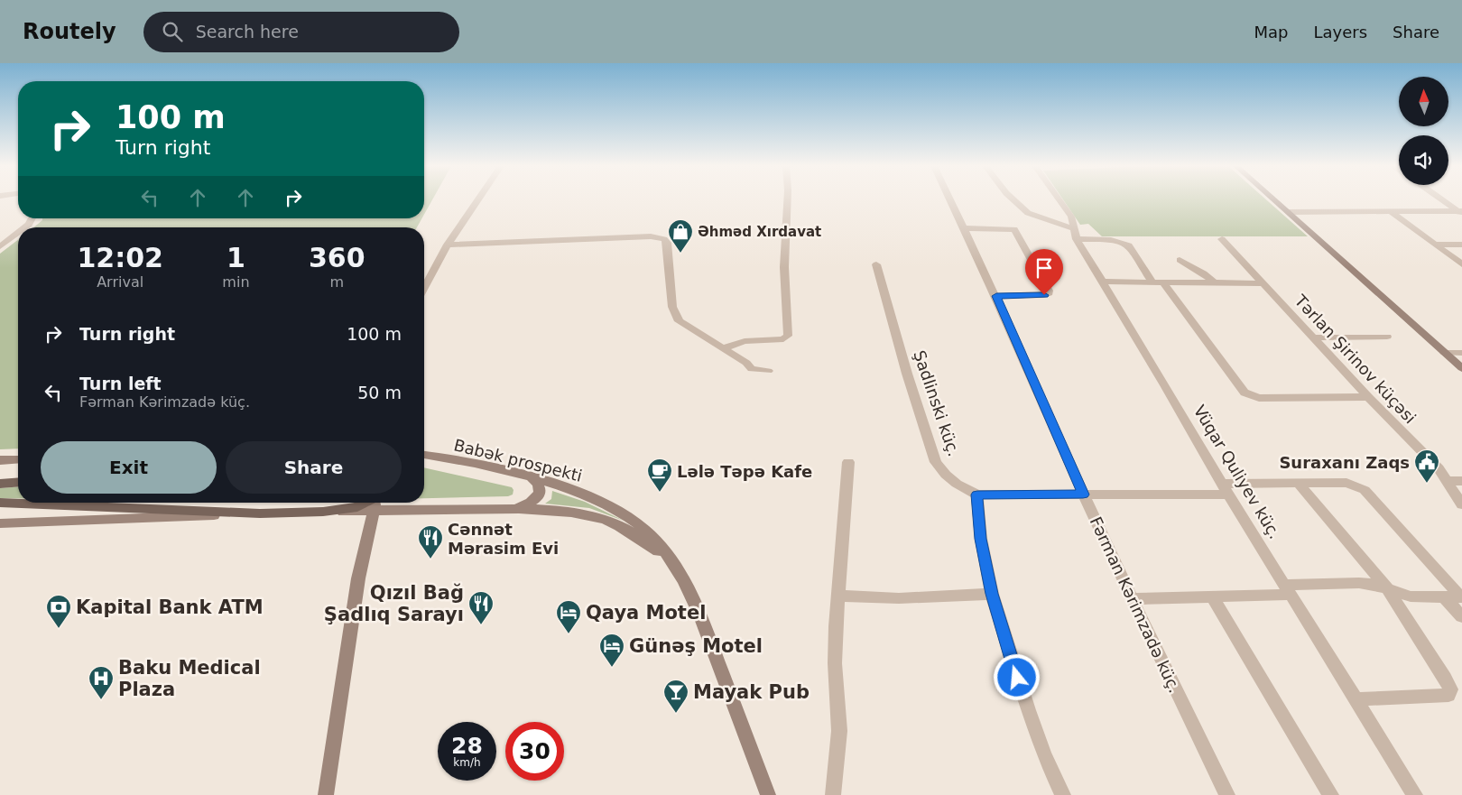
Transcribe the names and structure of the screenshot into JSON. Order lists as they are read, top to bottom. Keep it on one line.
{"streets":{"main road":["Babək prospekti"],"street":["Tərlan Şirinov küçəsi","Şadlinski küç.","Vüqar Quliyev küç.","Fərman Kərimzadə küç."]},"places":{"shop":["Əhməd Xırdavat"],"public building":["Suraxanı Zaqs"],"cafe":["Lələ Təpə Kafe"],"restaurant":["Cənnət Mərasim Evi","Qızıl Bağ Şadlıq Sarayı"],"bank":["Kapital Bank ATM"],"hotel":["Qaya Motel","Günəş Motel"],"hospital":["Baku Medical Plaza"],"bar":["Mayak Pub"]},"north":"top","page":{"header":"Routely","search":"Search here","nav":["Map","Layers","Share"],"turn":["100 m","Turn right"],"eta":["12:02","Arrival","1","min","360","m"],"list":[{"name":"Turn right","value":"100 m"},{"name":"Turn left","note":"Fərman Kərimzadə küç.","value":"50 m"}],"buttons":["Exit","Share"],"speed":"28 km/h","limit":"30"}}
